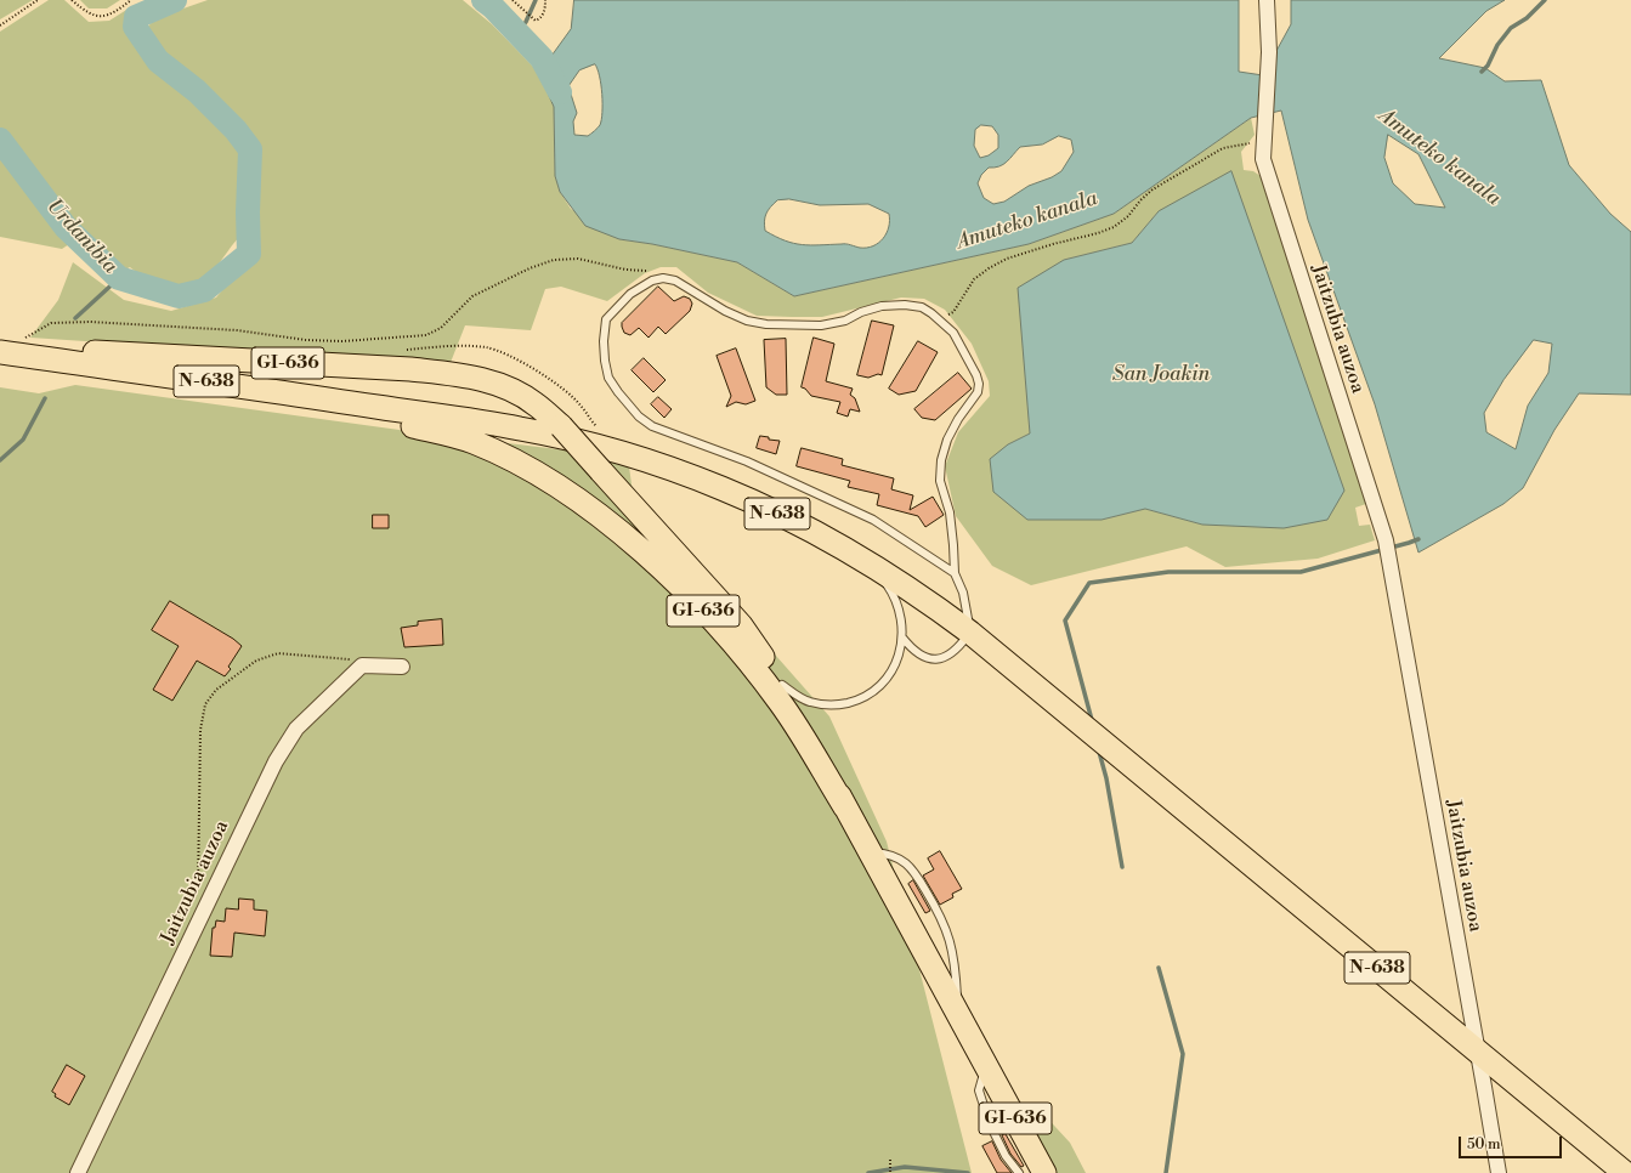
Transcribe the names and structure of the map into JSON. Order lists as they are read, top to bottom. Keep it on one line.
{"streets":{"main road":["GI-636","N-638"],"street":["Jaitzubia auzoa"]},"crossings":[["Jaitzubia auzoa","N-638"],["GI-636","N-638"]],"water":["Amuteko kanala","Urdanibia","San Joakin"],"scale_bar":"50 m"}
